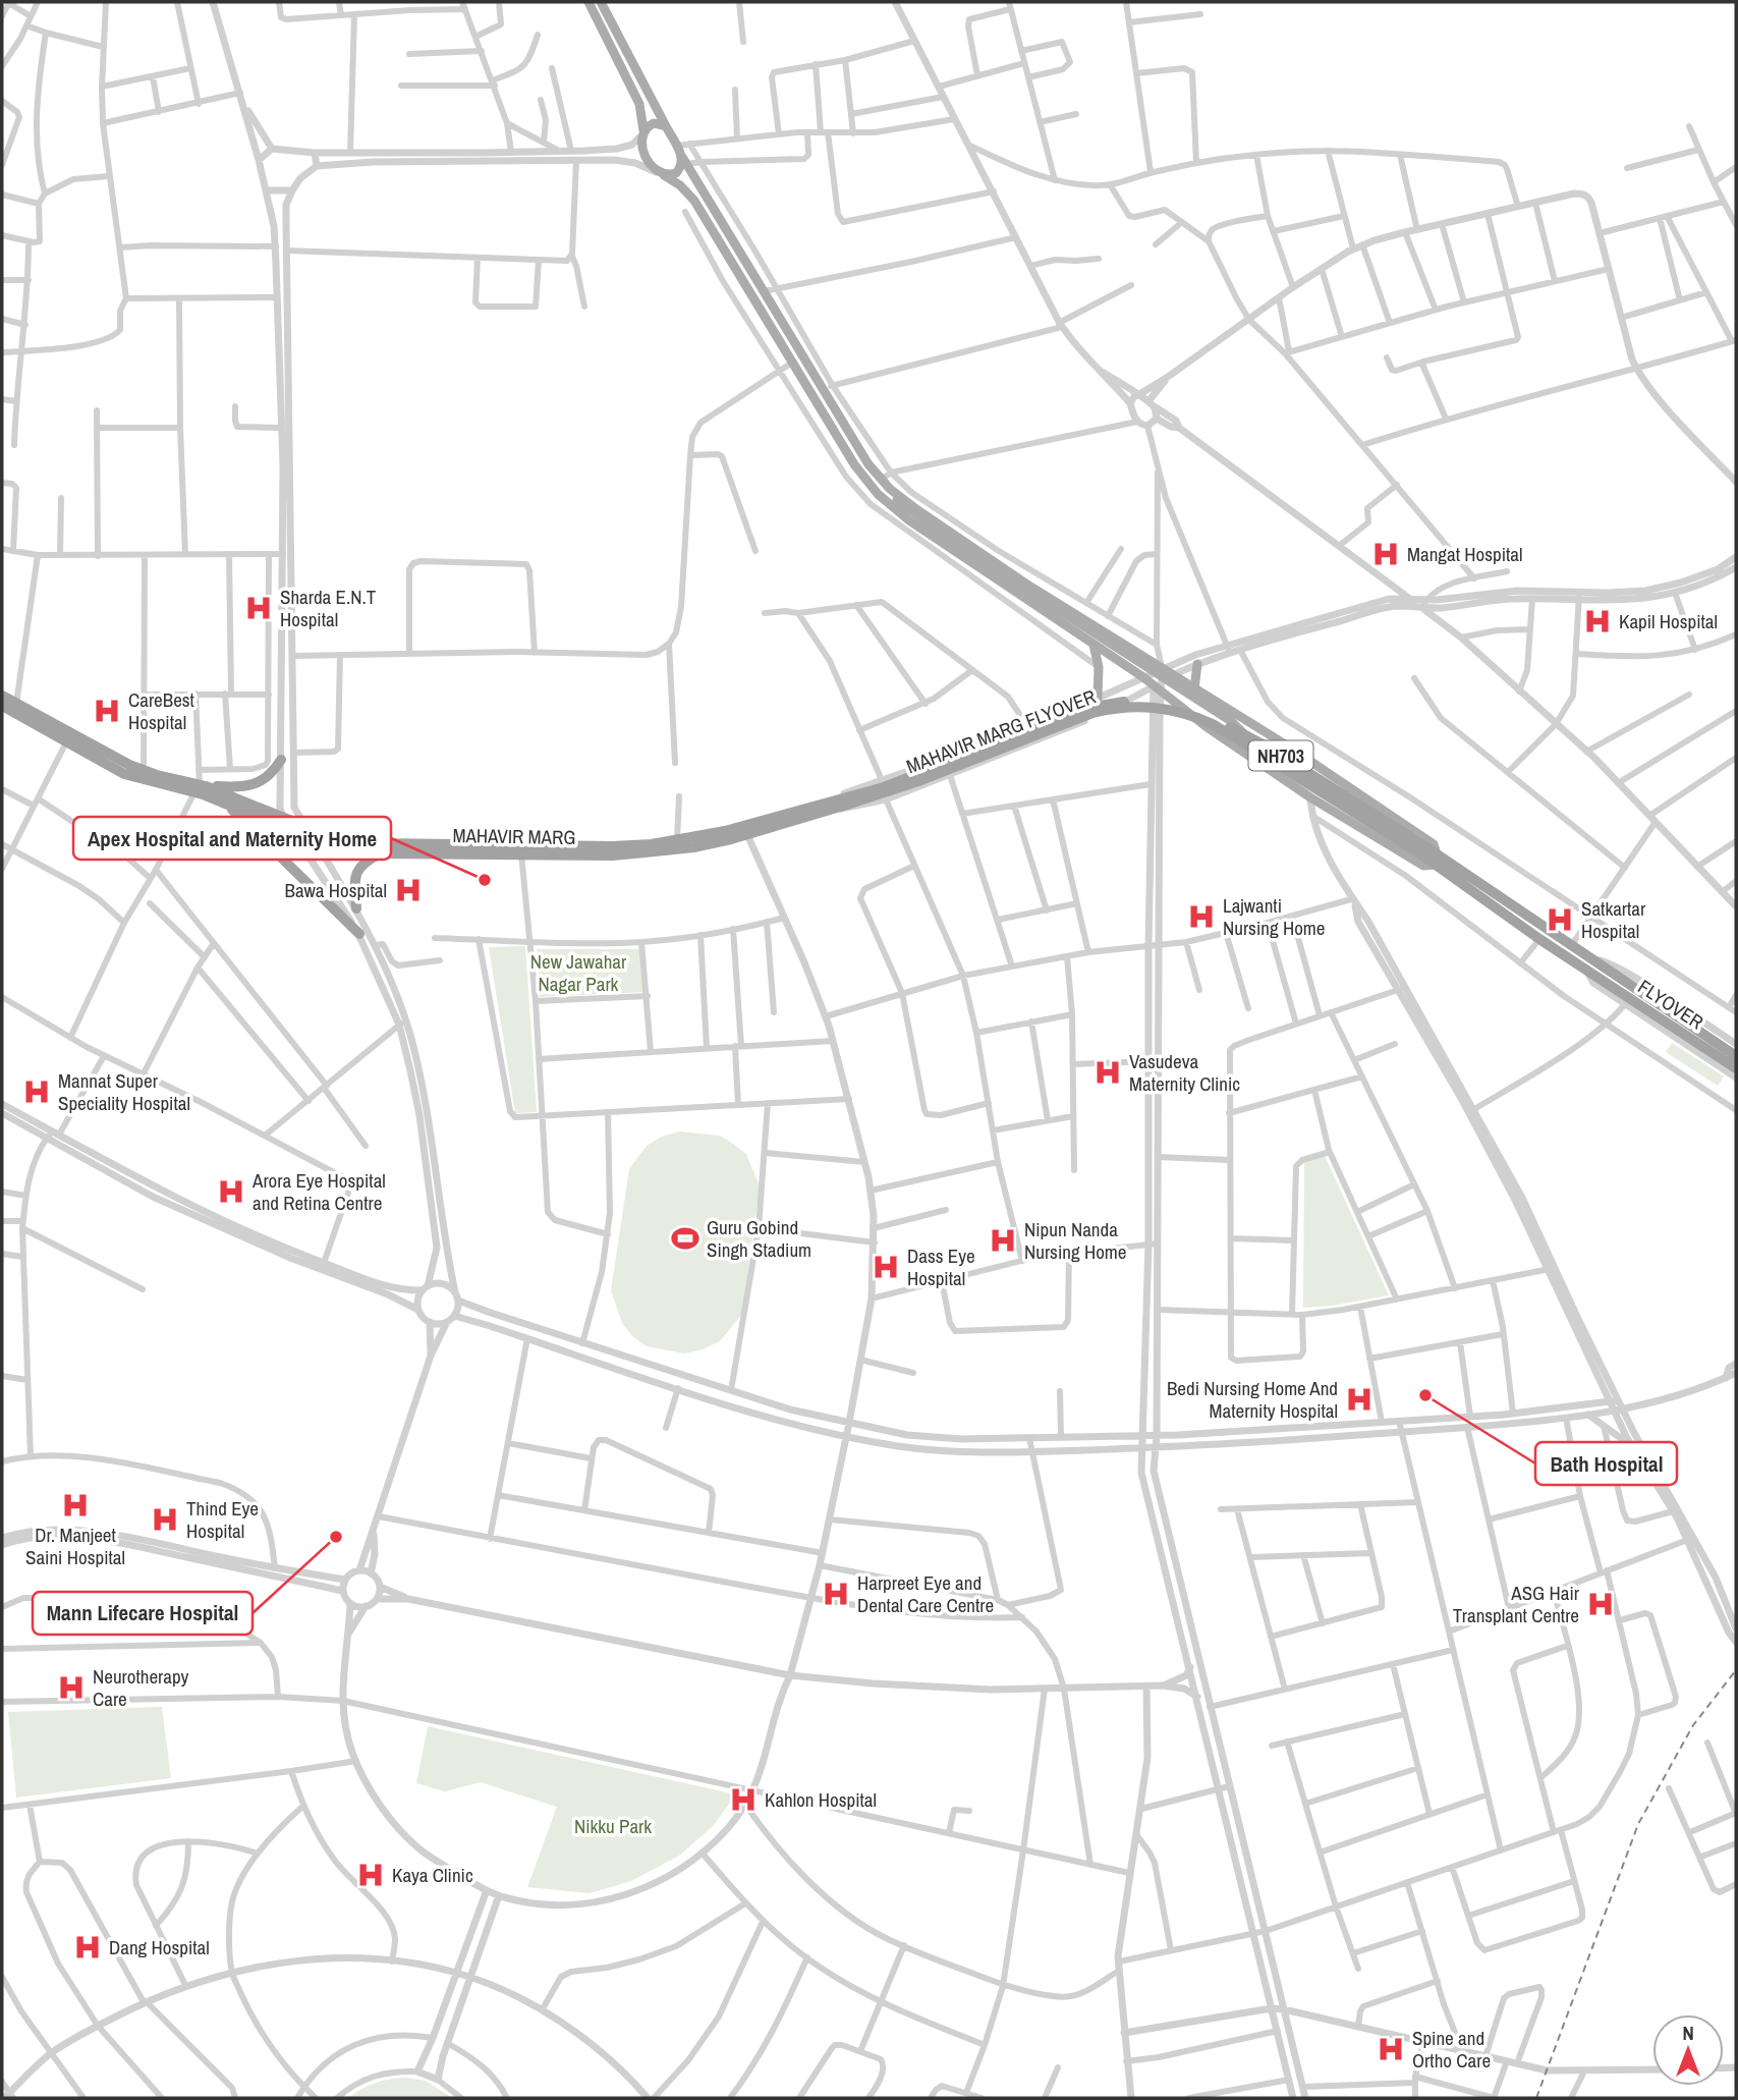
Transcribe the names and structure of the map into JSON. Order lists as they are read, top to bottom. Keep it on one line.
{"streets":{"highway":["MAHAVIR MARG FLYOVER","NH703","MAHAVIR MARG","FLYOVER"]},"crossings":[["MAHAVIR MARG FLYOVER","NH703"],["MAHAVIR MARG FLYOVER","MAHAVIR MARG"],["NH703","FLYOVER"]],"parks":["New Jawahar Nagar Park","Nikku Park"],"places":{"hospital":["Mangat Hospital","Sharda E.N.T Hospital","Kapil Hospital","CareBest Hospital","Bawa Hospital","Lajwanti Nursing Home","Satkartar Hospital","Vasudeva Maternity Clinic","Mannat Super Speciality Hospital","Arora Eye Hospital and Retina Centre","Nipun Nanda Nursing Home","Dass Eye Hospital","Bedi Nursing Home And Maternity Hospital","Dr. Manjeet Saini Hospital","Thind Eye Hospital","Harpreet Eye and Dental Care Centre","ASG Hair Transplant Centre","Neurotherapy Care","Kahlon Hospital","Kaya Clinic","Dang Hospital","Spine and Ortho Care"],"other":["Apex Hospital and Maternity Home","Bath Hospital","Mann Lifecare Hospital"],"sports":["Guru Gobind Singh Stadium"]},"north":"top"}
